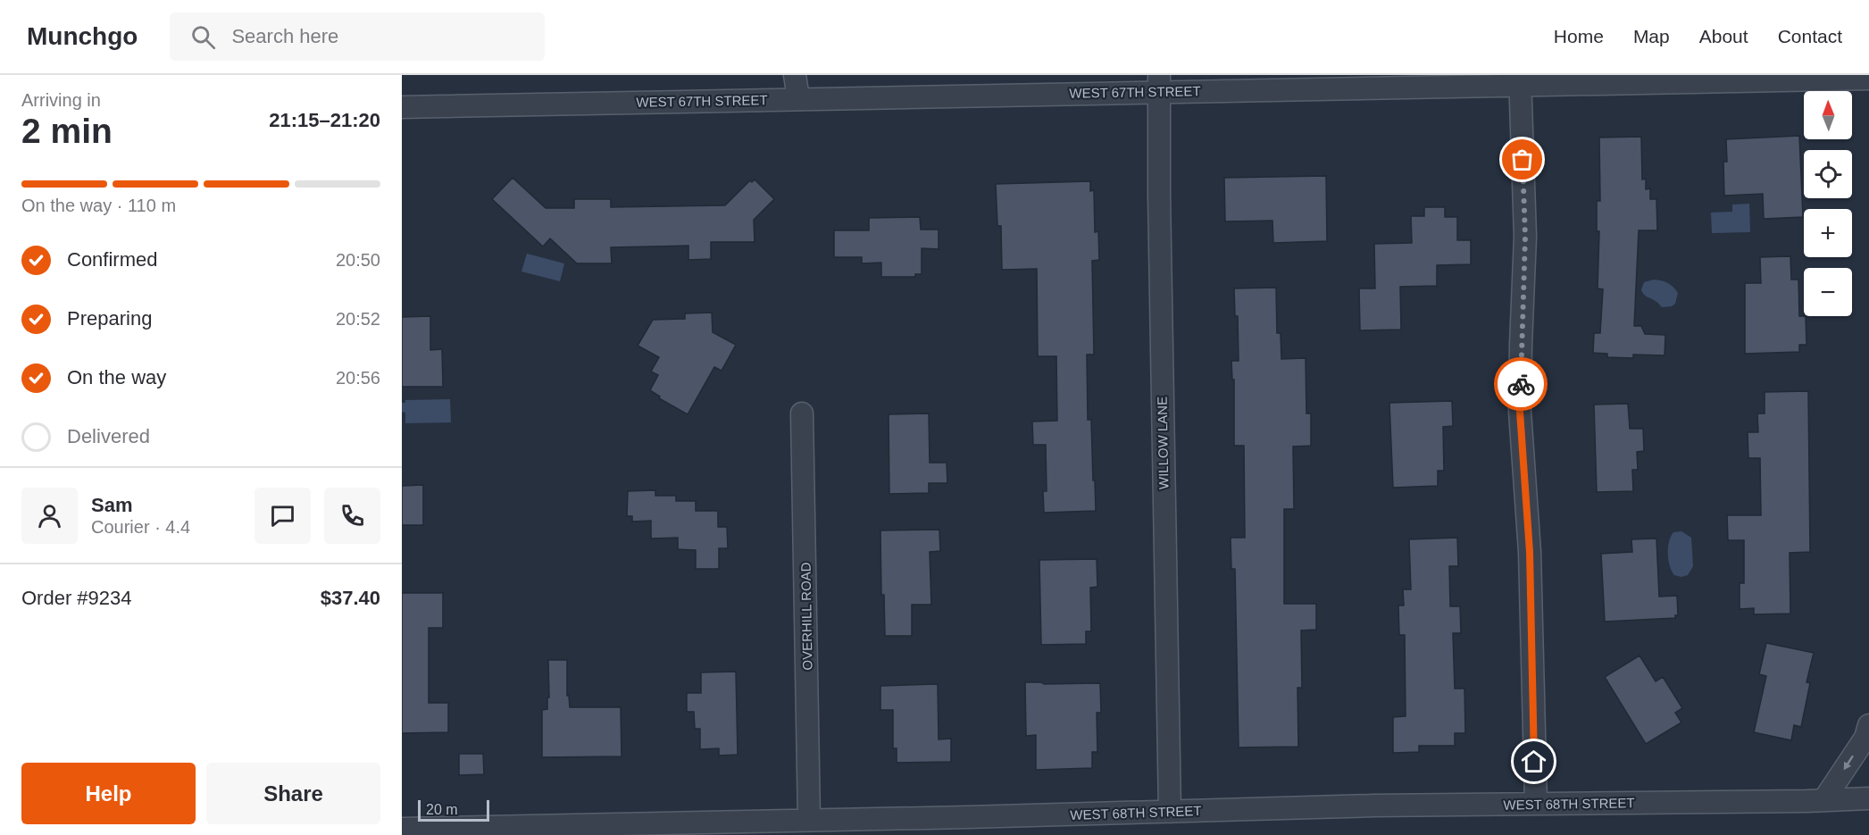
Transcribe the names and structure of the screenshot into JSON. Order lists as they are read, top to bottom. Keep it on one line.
{"streets":{"street":["WEST 67TH STREET","WILLOW LANE","OVERHILL ROAD","WEST 68TH STREET"]},"crossings":[["WEST 67TH STREET","WILLOW LANE"],["WILLOW LANE","WEST 68TH STREET"],["OVERHILL ROAD","WEST 68TH STREET"]],"scale_bar":"20 m","north":"top","page":{"header":"Munchgo","search":"Search here","nav":["Home","Map","About","Contact"],"heading":["2 min","Arriving in","21:15–21:20"],"panel":["Sam","Courier · 4.4","Order #9234","$37.40"],"map_buttons":["+","−"],"bar":"On the way · 110 m","list":[["Confirmed","20:50"],["Preparing","20:52"],["On the way","20:56"],"Delivered"],"buttons":["Help","Share"],"scale":"20 m"}}
